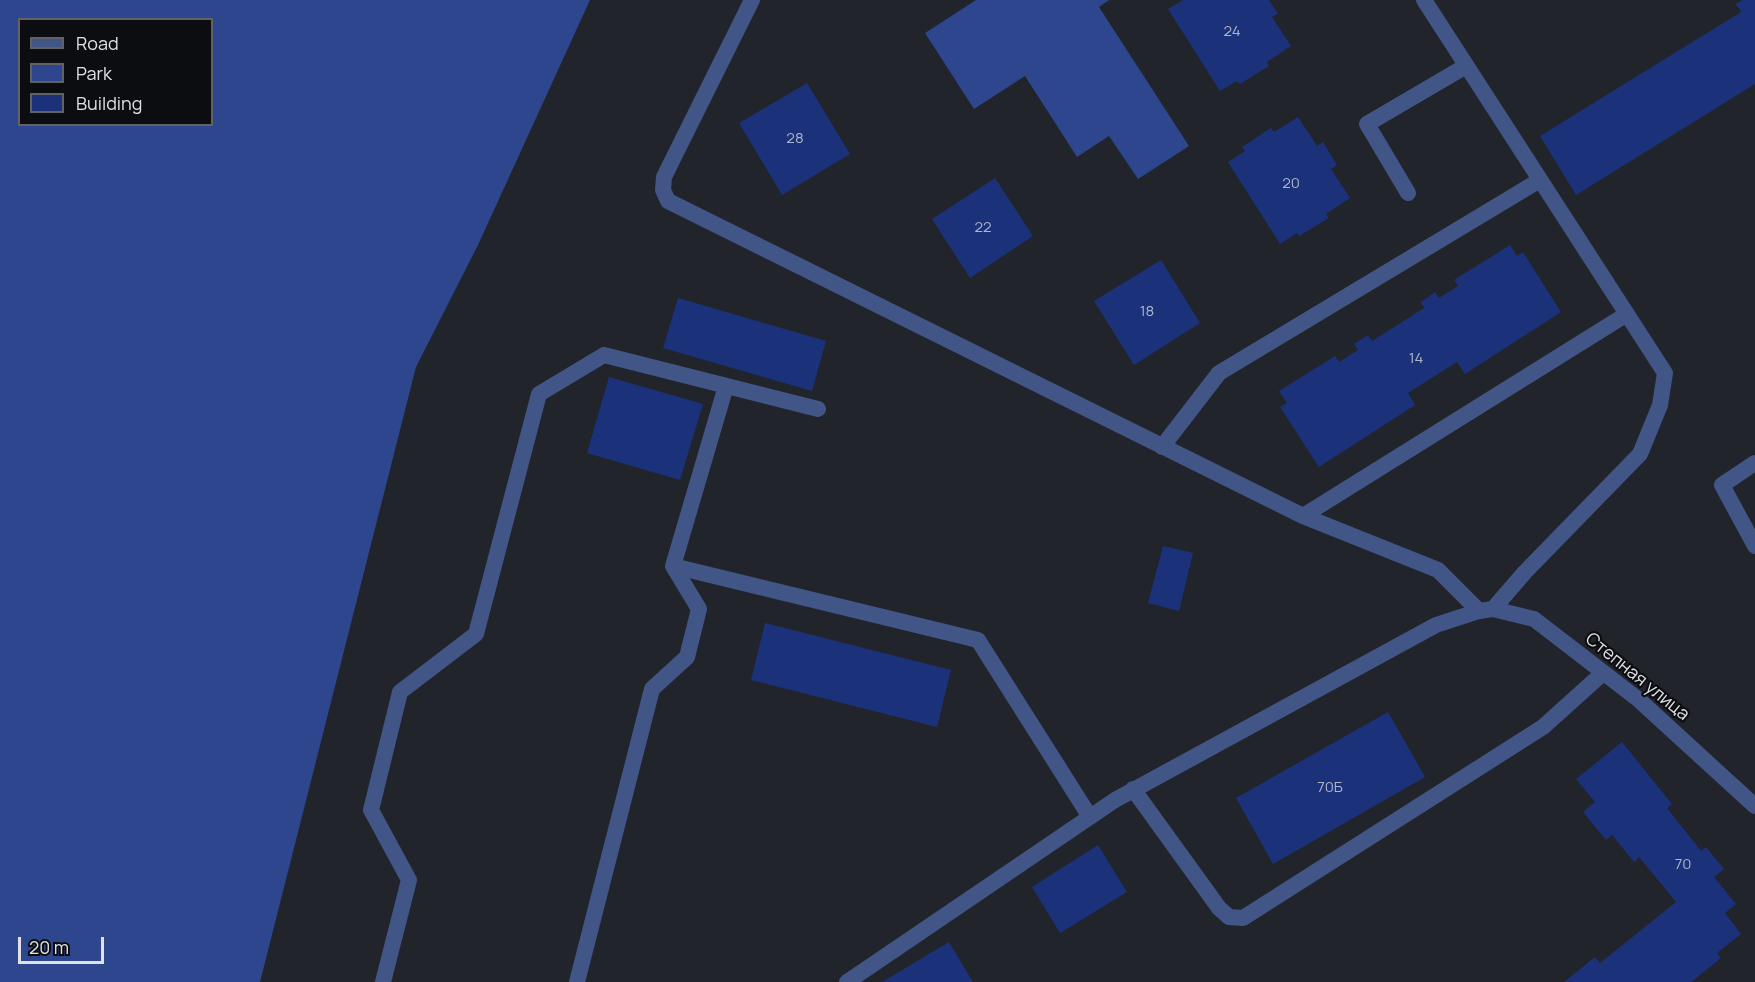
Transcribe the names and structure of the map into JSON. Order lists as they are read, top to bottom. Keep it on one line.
{"streets":{"street":["Степная улица"]},"house_numbers":["24","28","20","22","18","14","70Б","70"],"legend":["Road","Park","Building"],"scale_bar":"20 m"}
